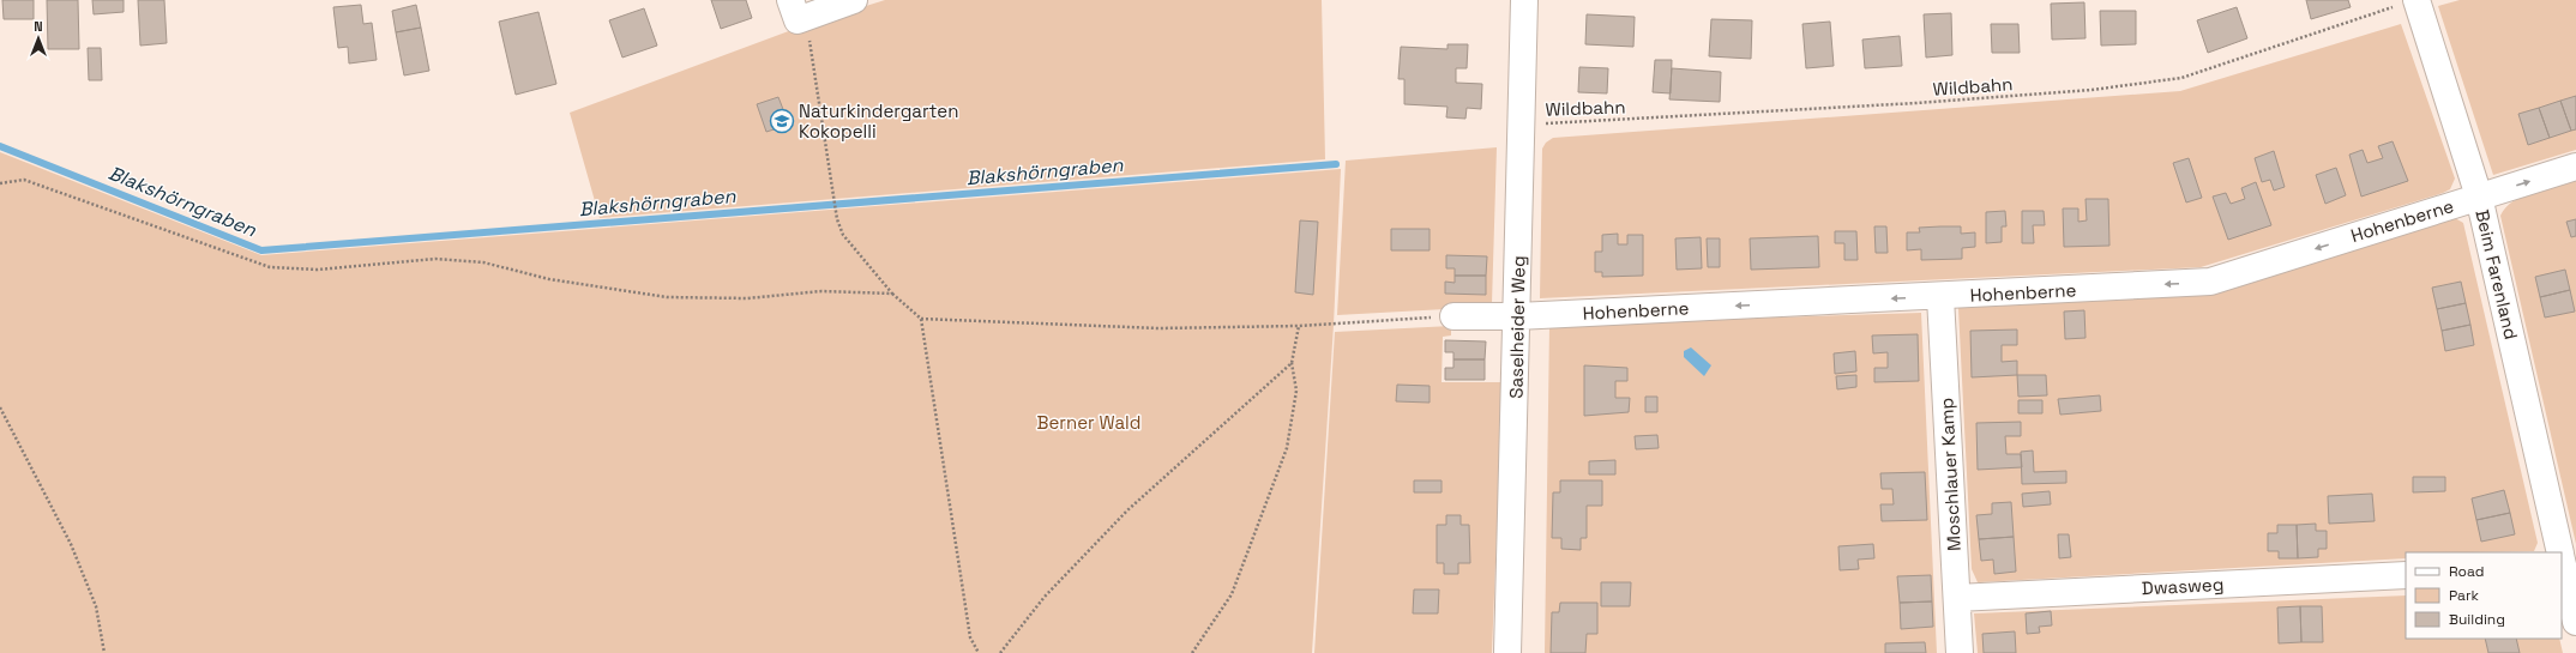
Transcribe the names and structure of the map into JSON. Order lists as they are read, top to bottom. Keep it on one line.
{"streets":{"street":["Hohenberne","Beim Farenland","Saselheider Weg","Moschlauer Kamp","Dwasweg"],"path":["Wildbahn"]},"crossings":[["Wildbahn","Beim Farenland"],["Wildbahn","Saselheider Weg"],["Hohenberne","Beim Farenland"],["Hohenberne","Saselheider Weg"],["Hohenberne","Moschlauer Kamp"],["Moschlauer Kamp","Dwasweg"]],"one_way":["Hohenberne"],"water":["Blakshörngraben"],"parks":["Berner Wald"],"places":{"school or university":["Naturkindergarten Kokopelli"]},"legend":["Road","Park","Building"],"north":"top"}
